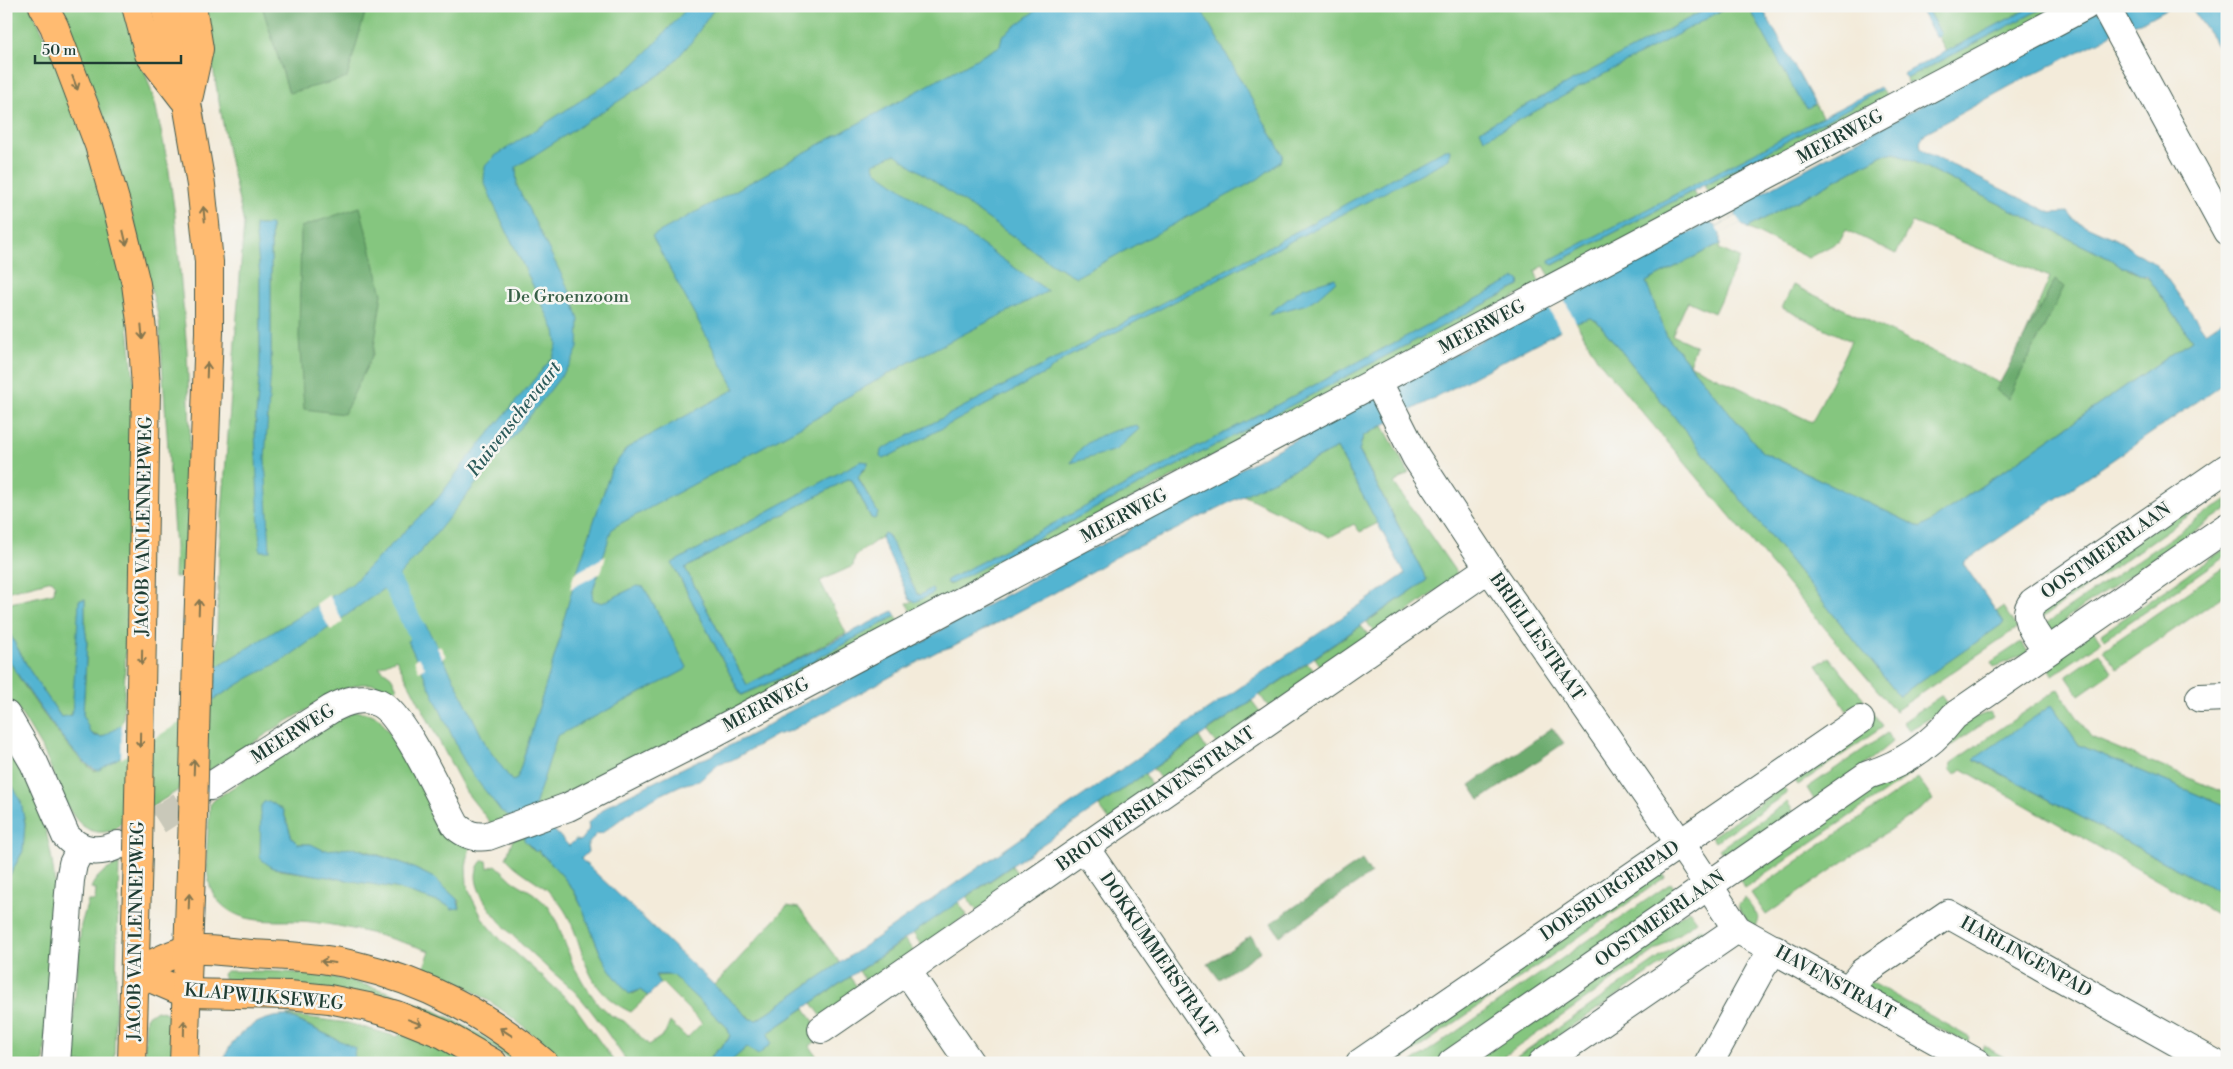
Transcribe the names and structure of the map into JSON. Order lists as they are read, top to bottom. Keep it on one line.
{"streets":{"main road":["JACOB VAN LENNEPWEG","KLAPWIJKSEWEG"],"street":["MEERWEG","OOSTMEERLAAN","BRIELLESTRAAT","BROUWERSHAVENSTRAAT","DOESBURGERPAD","DOKKUMMERSTRAAT","HARLINGENPAD","HAVENSTRAAT"]},"crossings":[["MEERWEG","BRIELLESTRAAT"],["JACOB VAN LENNEPWEG","KLAPWIJKSEWEG"],["OOSTMEERLAAN","BRIELLESTRAAT"],["OOSTMEERLAAN","HAVENSTRAAT"],["BRIELLESTRAAT","BROUWERSHAVENSTRAAT"],["BRIELLESTRAAT","DOESBURGERPAD"],["BRIELLESTRAAT","HAVENSTRAAT"],["BROUWERSHAVENSTRAAT","DOKKUMMERSTRAAT"],["HARLINGENPAD","HAVENSTRAAT"]],"water":["Ruivenschevaart"],"parks":["De Groenzoom"],"scale_bar":"50 m"}
